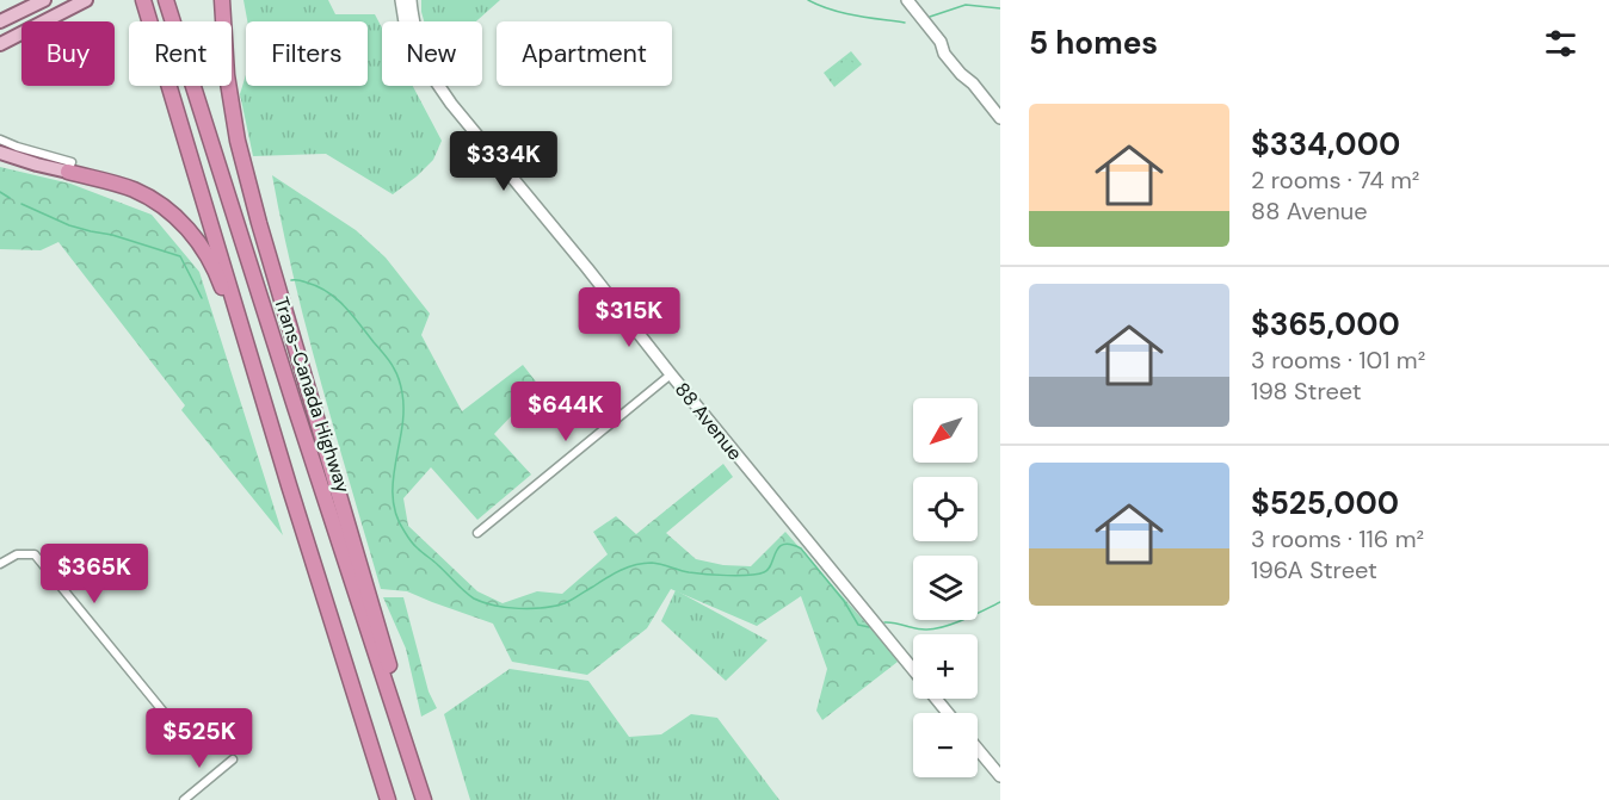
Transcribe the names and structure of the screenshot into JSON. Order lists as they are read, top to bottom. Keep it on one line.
{"streets":{"highway":["Trans-Canada Highway"],"main road":["88 Avenue"]},"north":"bottom left","page":{"heading":"5 homes","chip":["Buy","Rent","Filters","New","Apartment"],"list":[{"name":"$334,000","note":"2 rooms · 74 m² · 88 Avenue"},{"name":"$365,000","note":"3 rooms · 101 m² · 198 Street"},{"name":"$525,000","note":"3 rooms · 116 m² · 196A Street"}],"price":["$334K","$315K","$644K","$365K","$525K"],"map_buttons":["+","−"]}}
